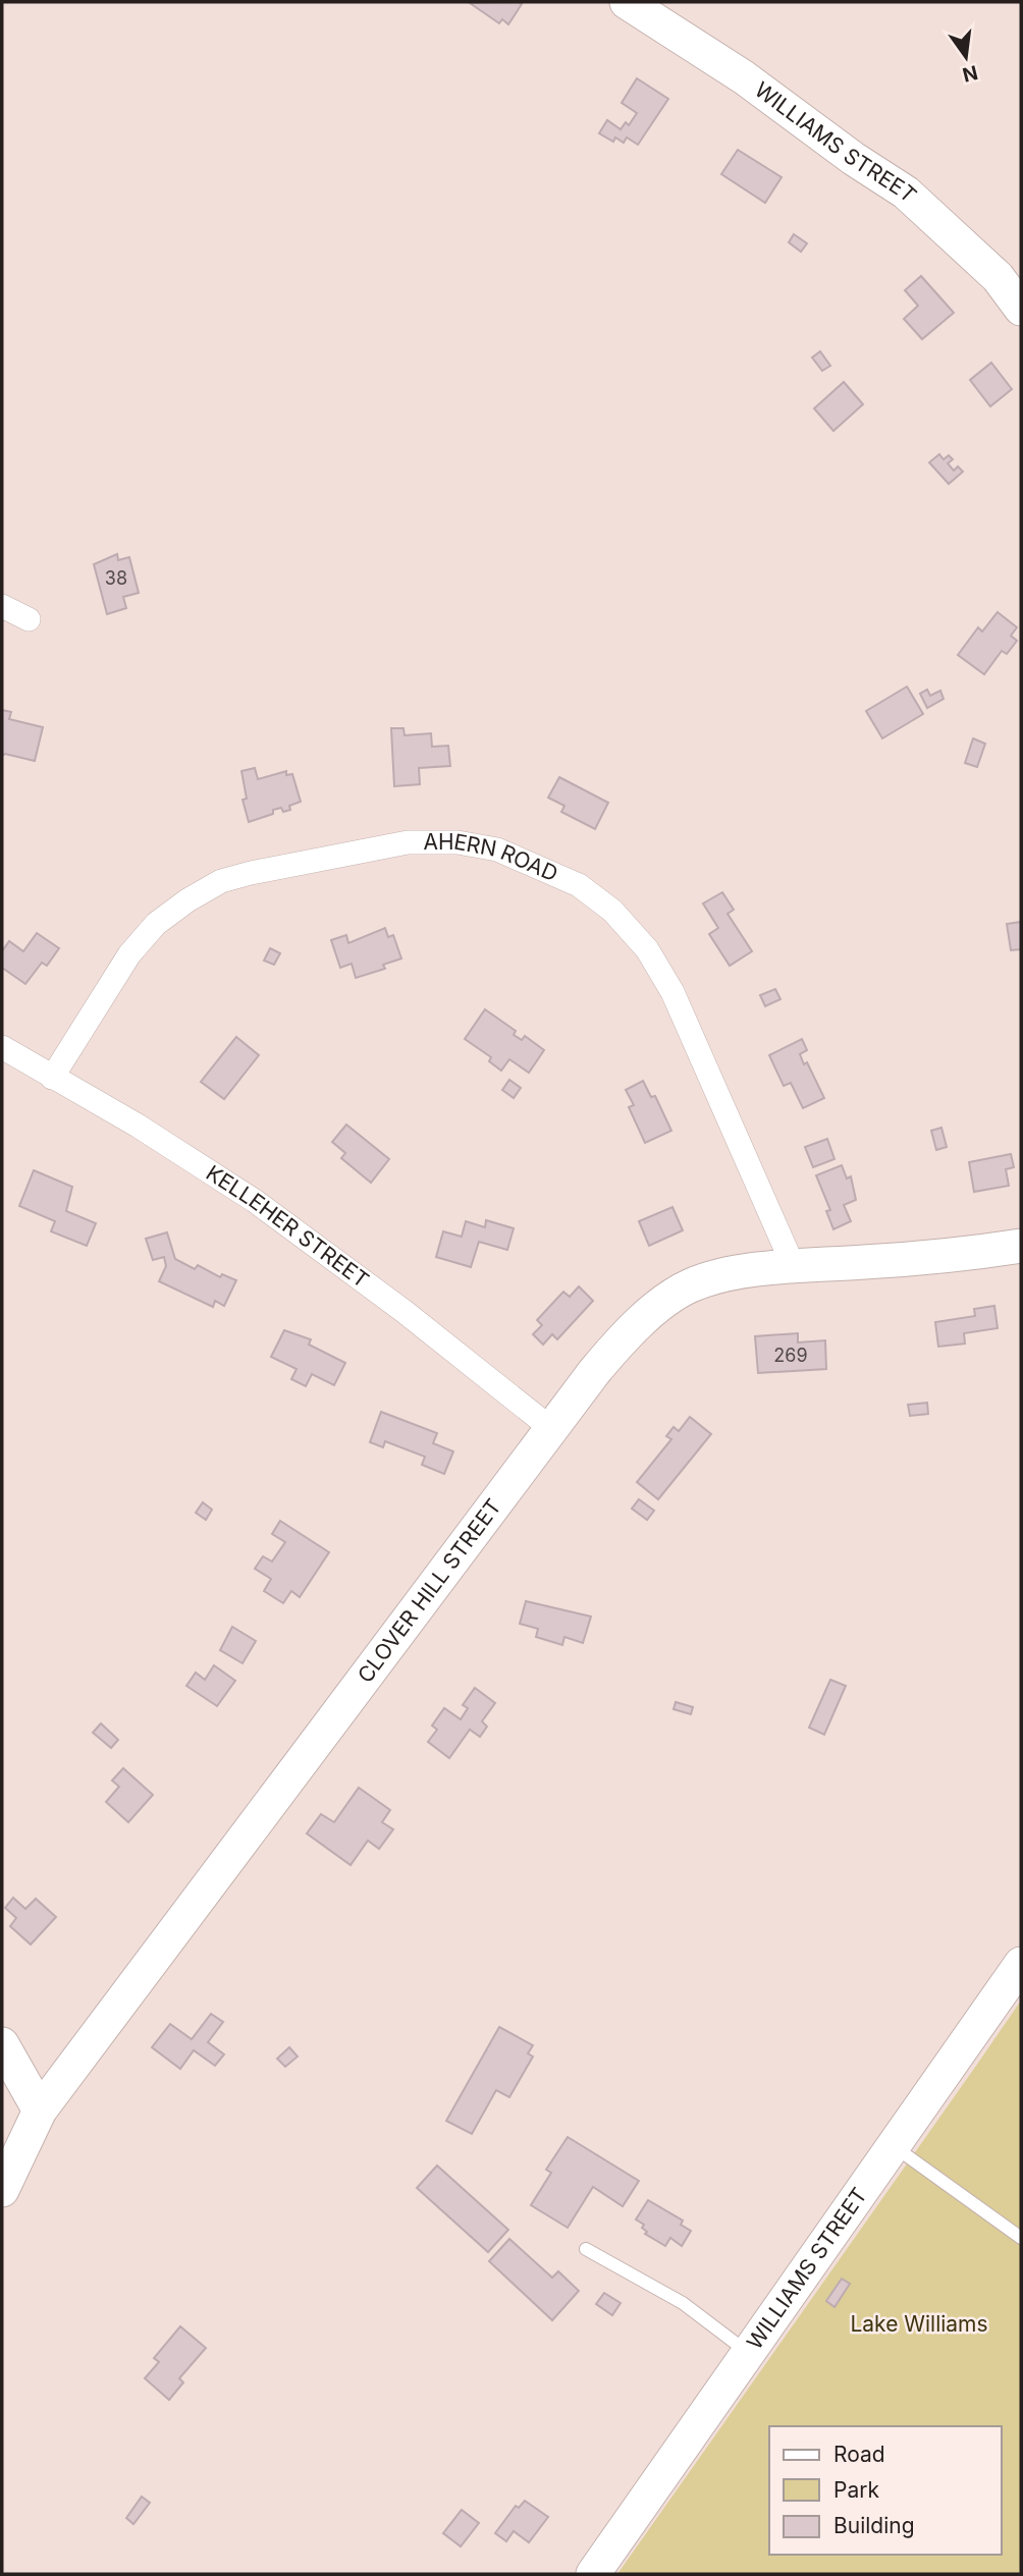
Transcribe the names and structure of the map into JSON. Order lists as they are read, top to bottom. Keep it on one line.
{"streets":{"street":["WILLIAMS STREET","AHERN ROAD","KELLEHER STREET","CLOVER HILL STREET"]},"crossings":[["AHERN ROAD","KELLEHER STREET"],["AHERN ROAD","CLOVER HILL STREET"],["KELLEHER STREET","CLOVER HILL STREET"]],"parks":["Lake Williams"],"house_numbers":["38","269"],"legend":["Road","Park","Building"],"north":"bottom"}
